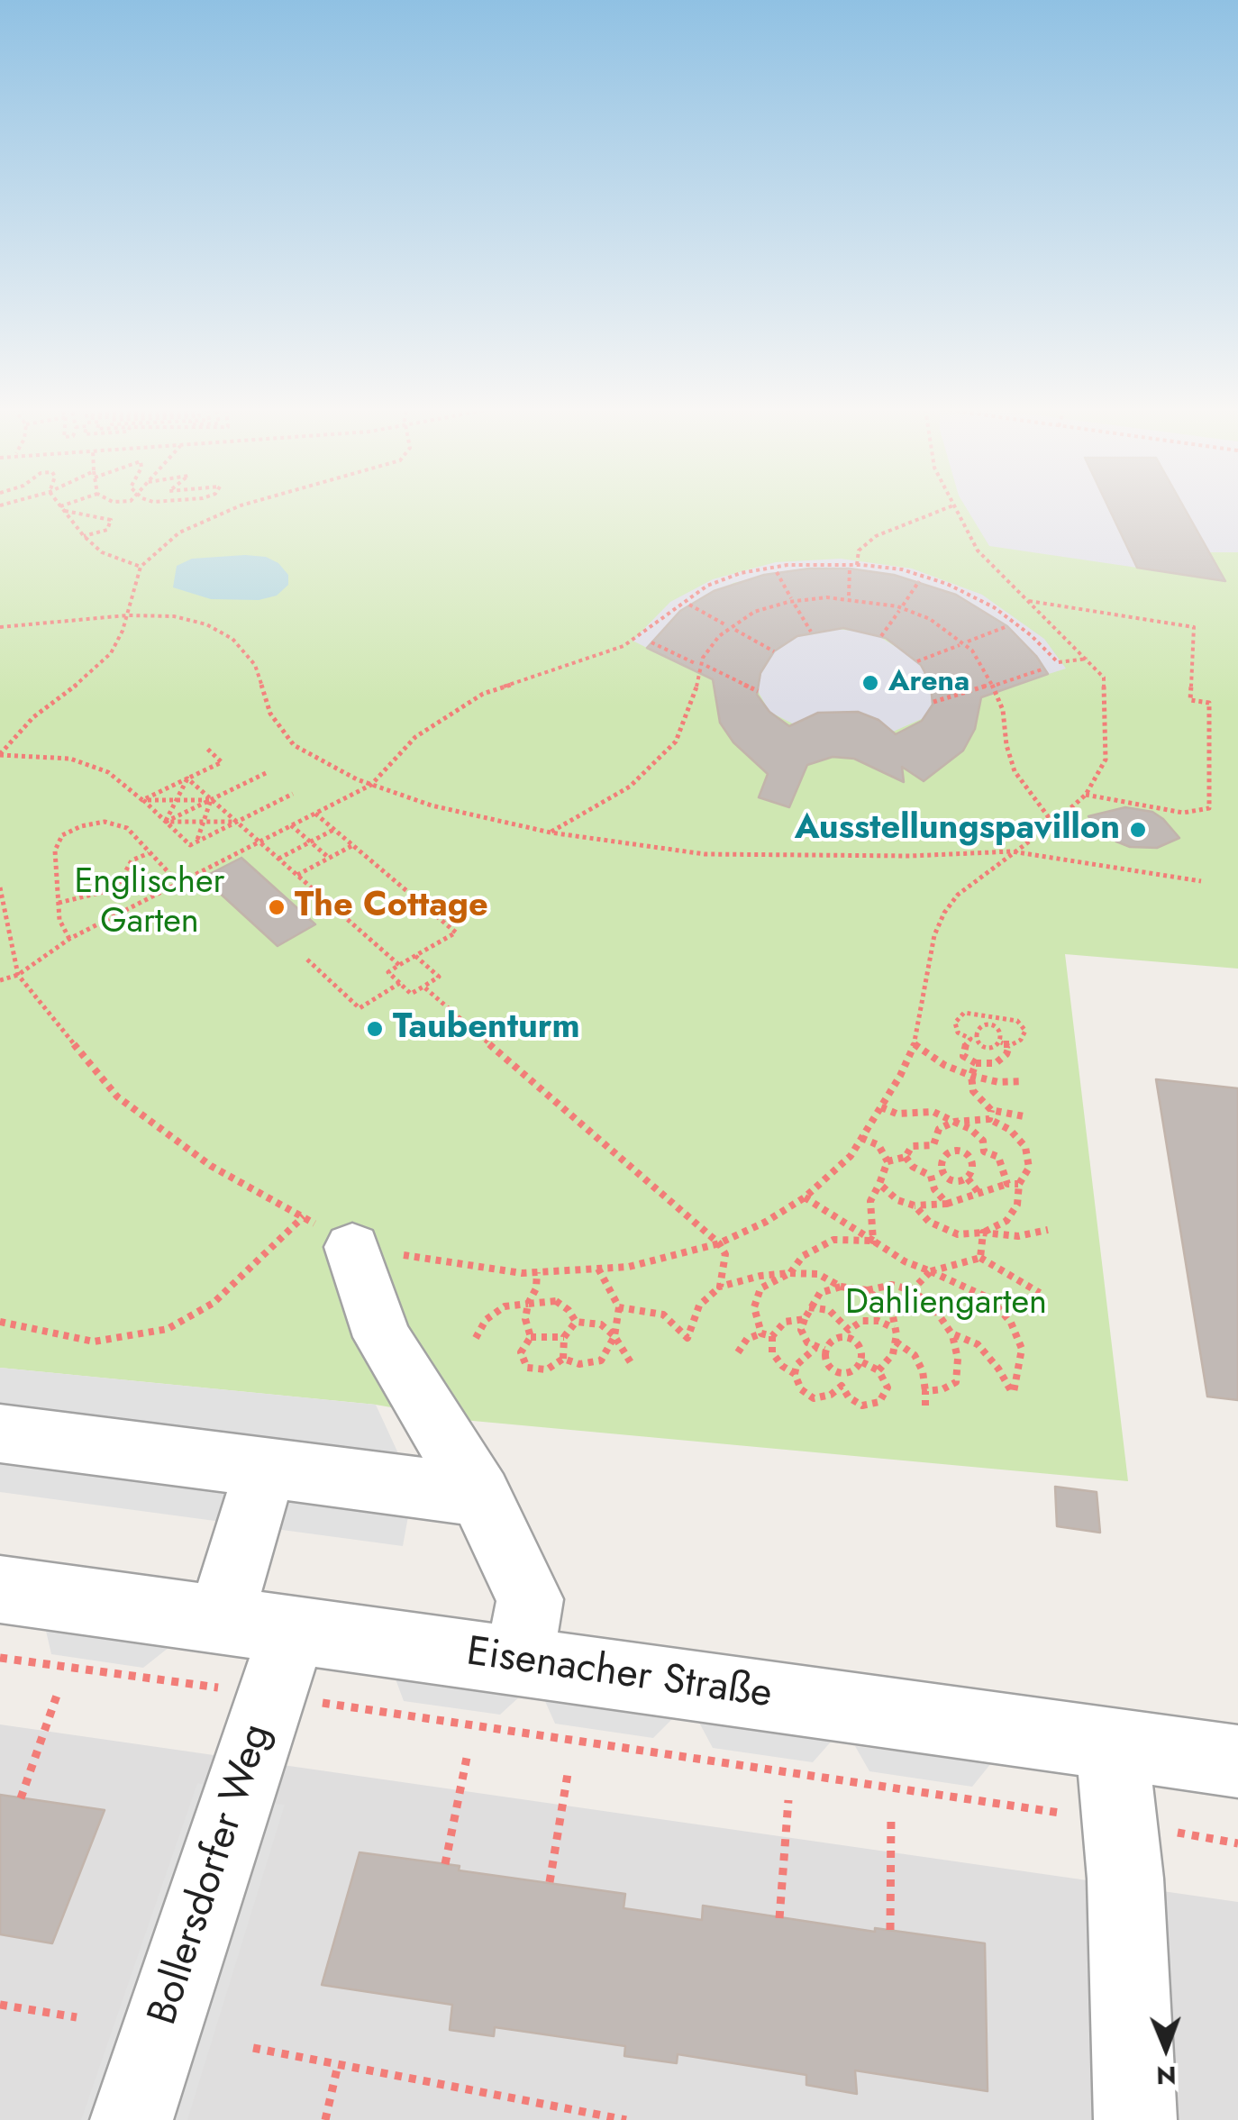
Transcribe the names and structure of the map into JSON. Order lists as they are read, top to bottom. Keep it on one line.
{"streets":{"street":["Eisenacher Straße","Bollersdorfer Weg"]},"crossings":[["Eisenacher Straße","Bollersdorfer Weg"]],"parks":["Englischer Garten","Dahliengarten"],"places":["Arena","Ausstellungspavillon","The Cottage","Taubenturm"],"north":"bottom"}
